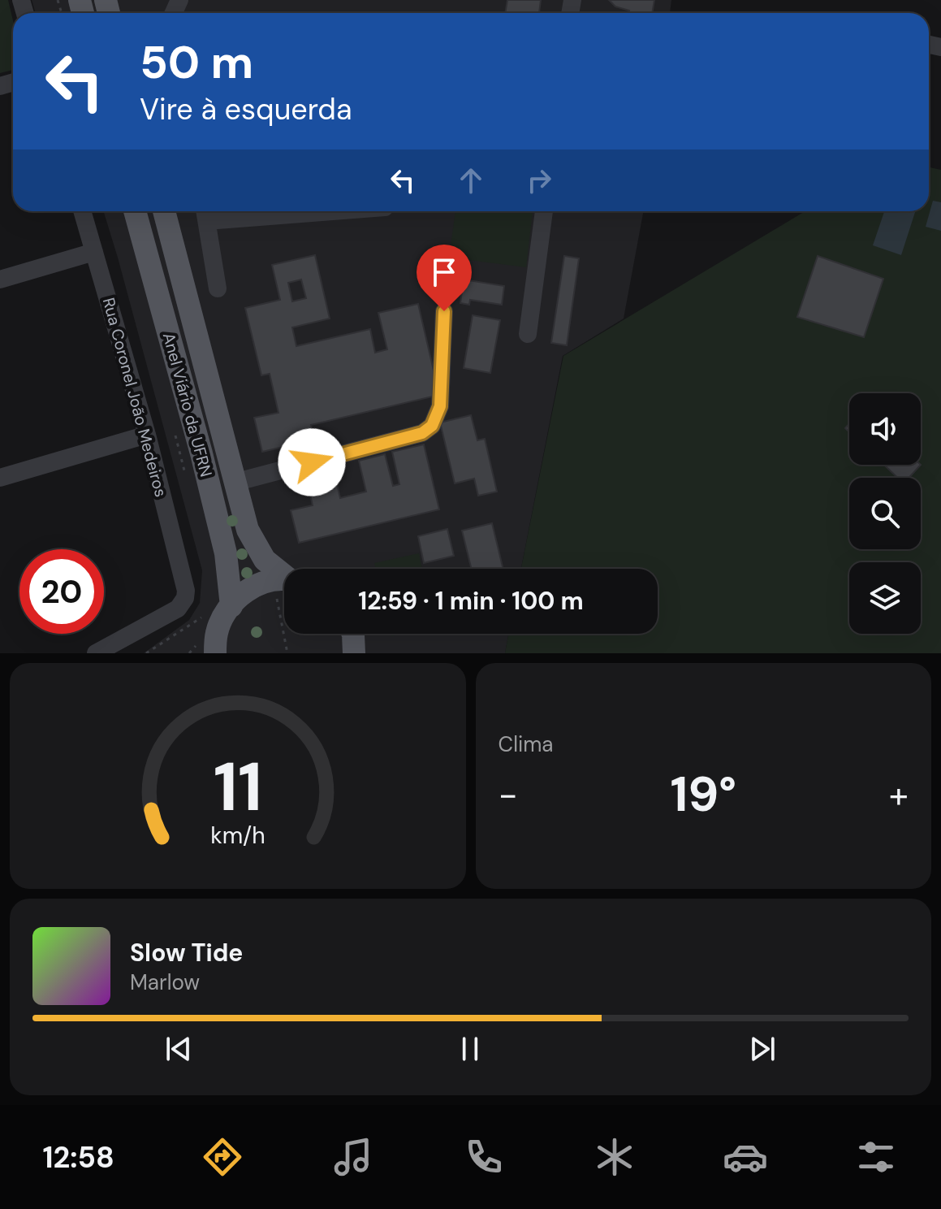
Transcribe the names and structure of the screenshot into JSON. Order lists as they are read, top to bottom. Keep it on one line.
{"streets":{"main road":["Anel Viário da UFRN"],"street":["Rua Coronel João Medeiros"]},"page":{"turn":["50 m","Vire à esquerda"],"limit":"20","trip":"12:59 · 1 min · 100 m","tile":"Clima","heat":["−","19°","+"],"song":["Slow Tide","Marlow"],"tabs":"12:58","gauge":["11","km/h"]}}
